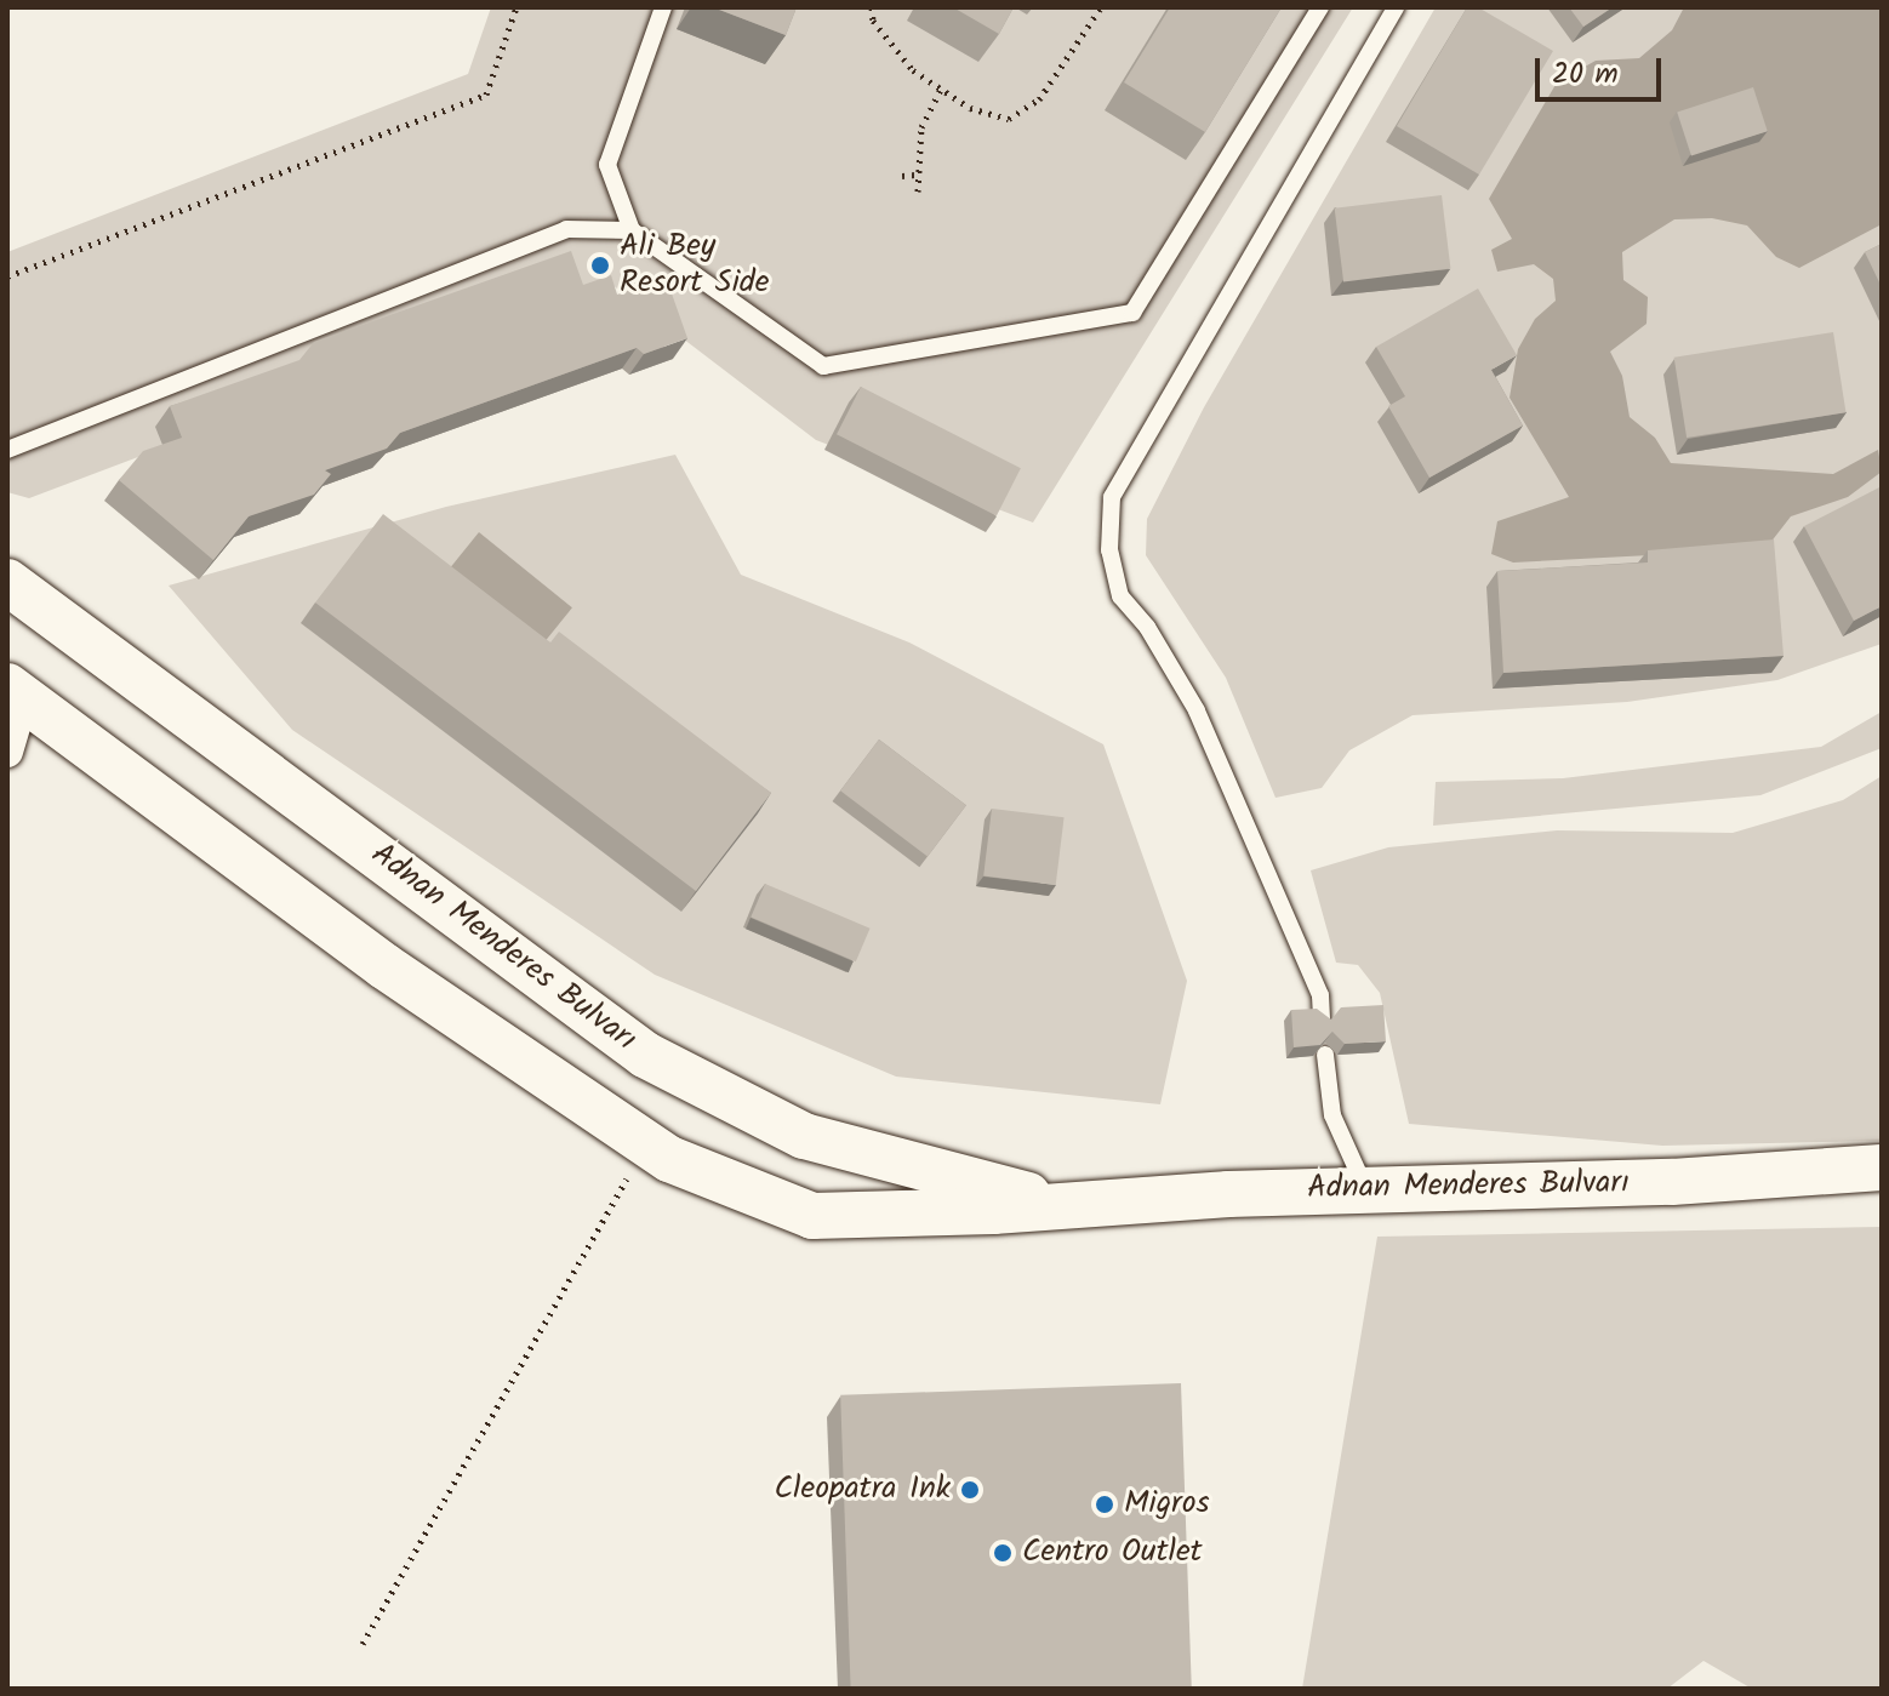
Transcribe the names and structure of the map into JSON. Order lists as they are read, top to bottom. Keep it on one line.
{"streets":{"main road":["Adnan Menderes Bulvarı"]},"places":["Ali Bey Resort Side","Cleopatra Ink","Migros","Centro Outlet"],"scale_bar":"20 m"}
